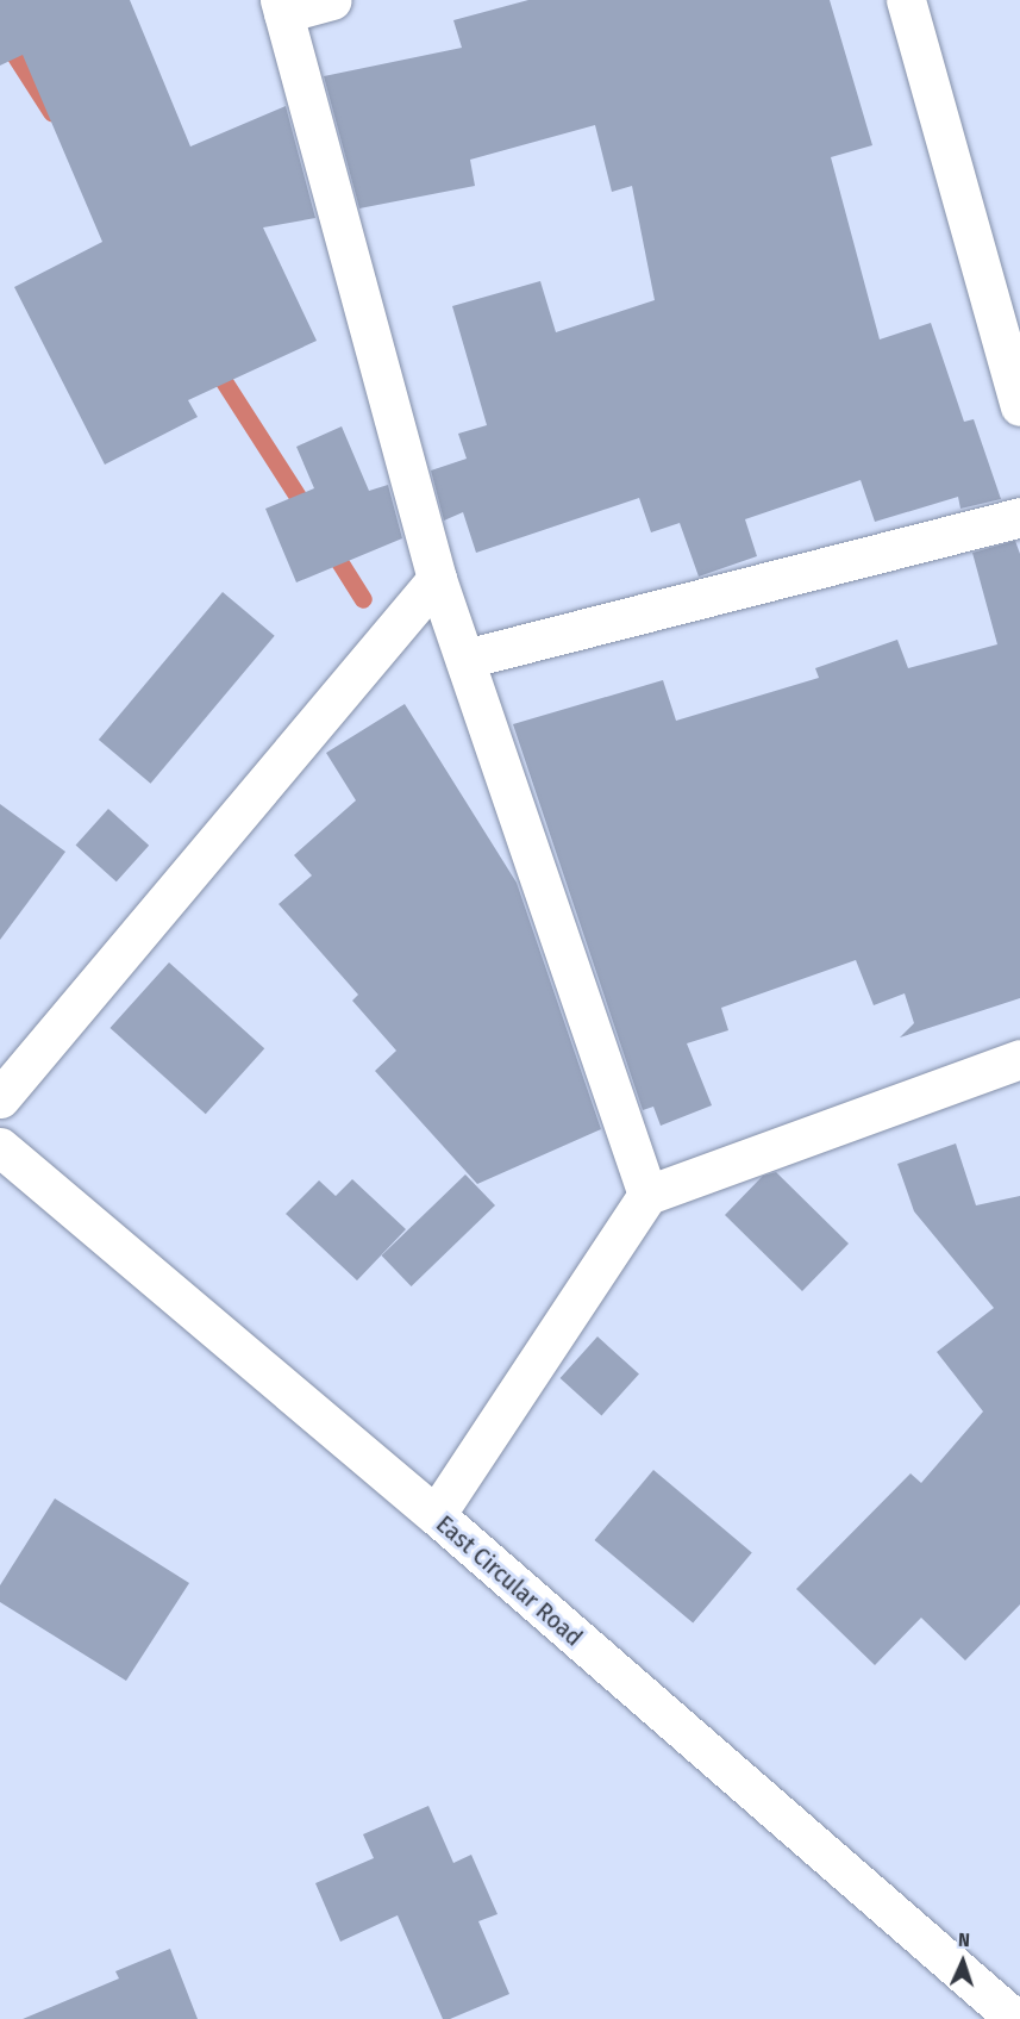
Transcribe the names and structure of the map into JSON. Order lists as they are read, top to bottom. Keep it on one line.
{"streets":{"street":["East Circular Road"]},"north":"top"}
